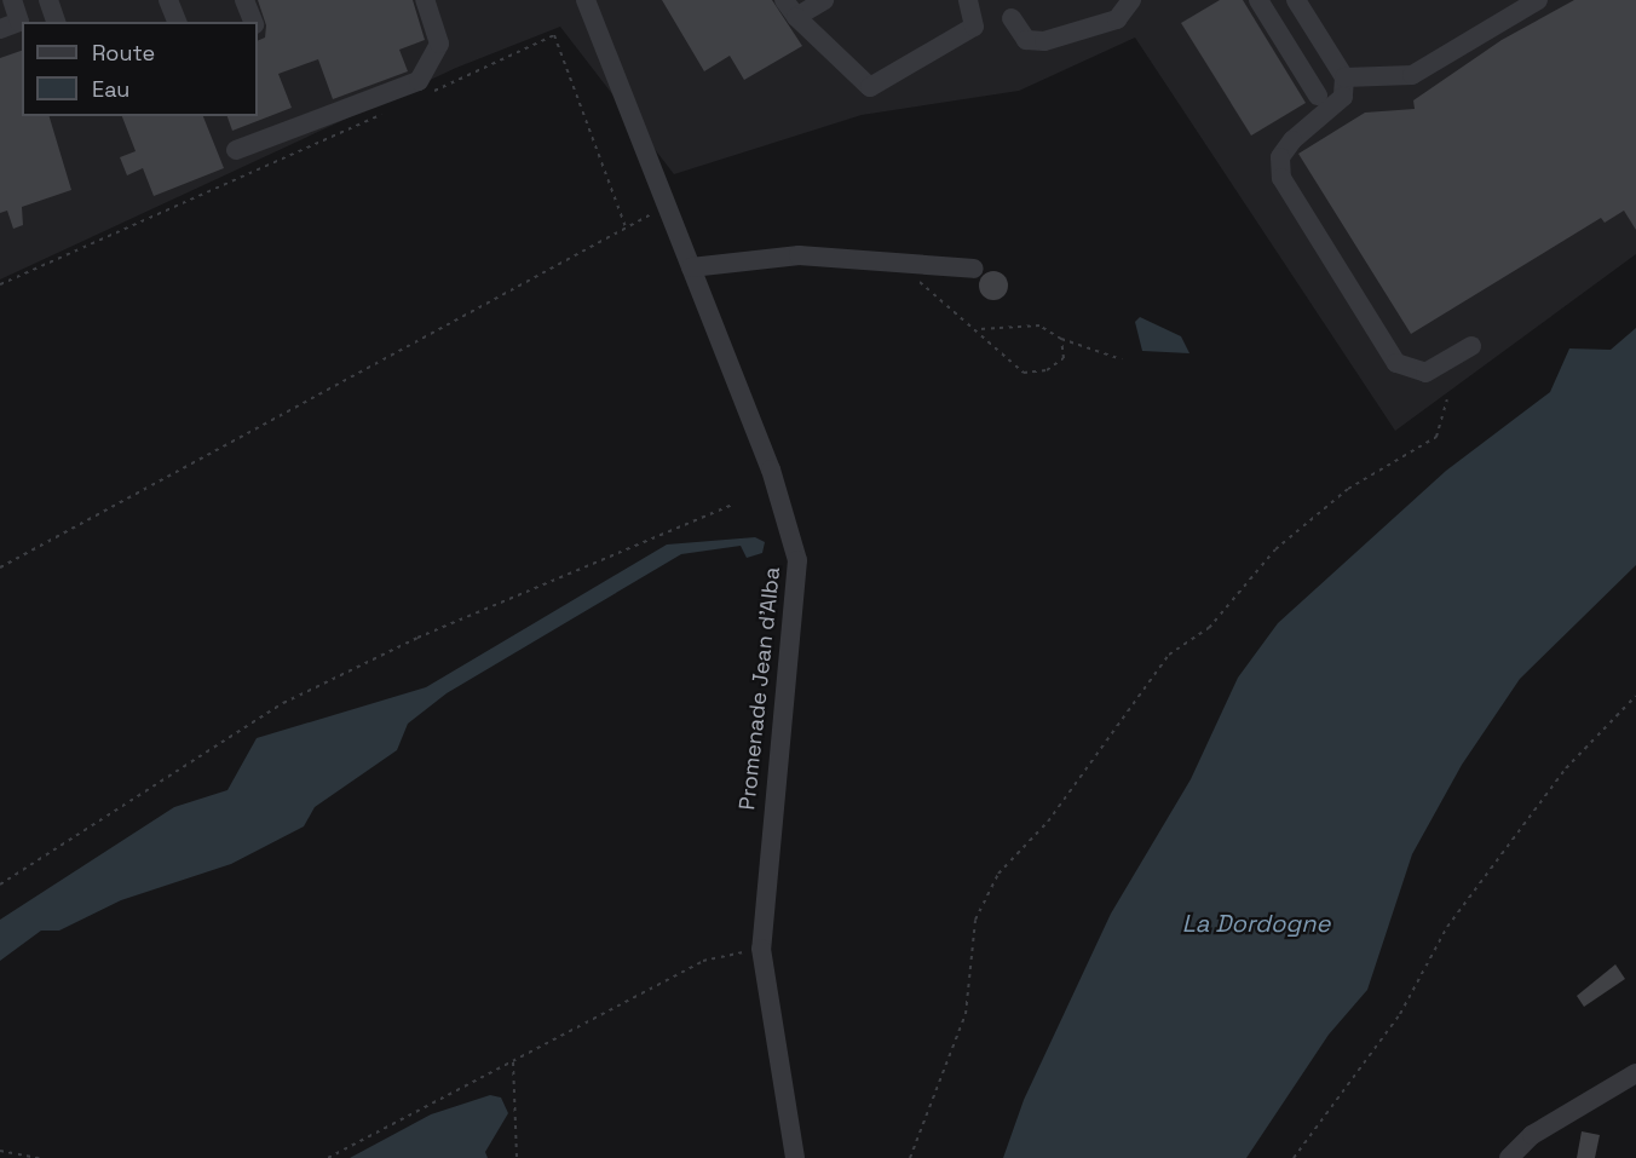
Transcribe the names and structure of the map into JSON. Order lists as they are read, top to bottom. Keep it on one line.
{"streets":{"street":["Promenade Jean d'Alba"]},"water":["La Dordogne"],"legend":["Route","Eau"]}
